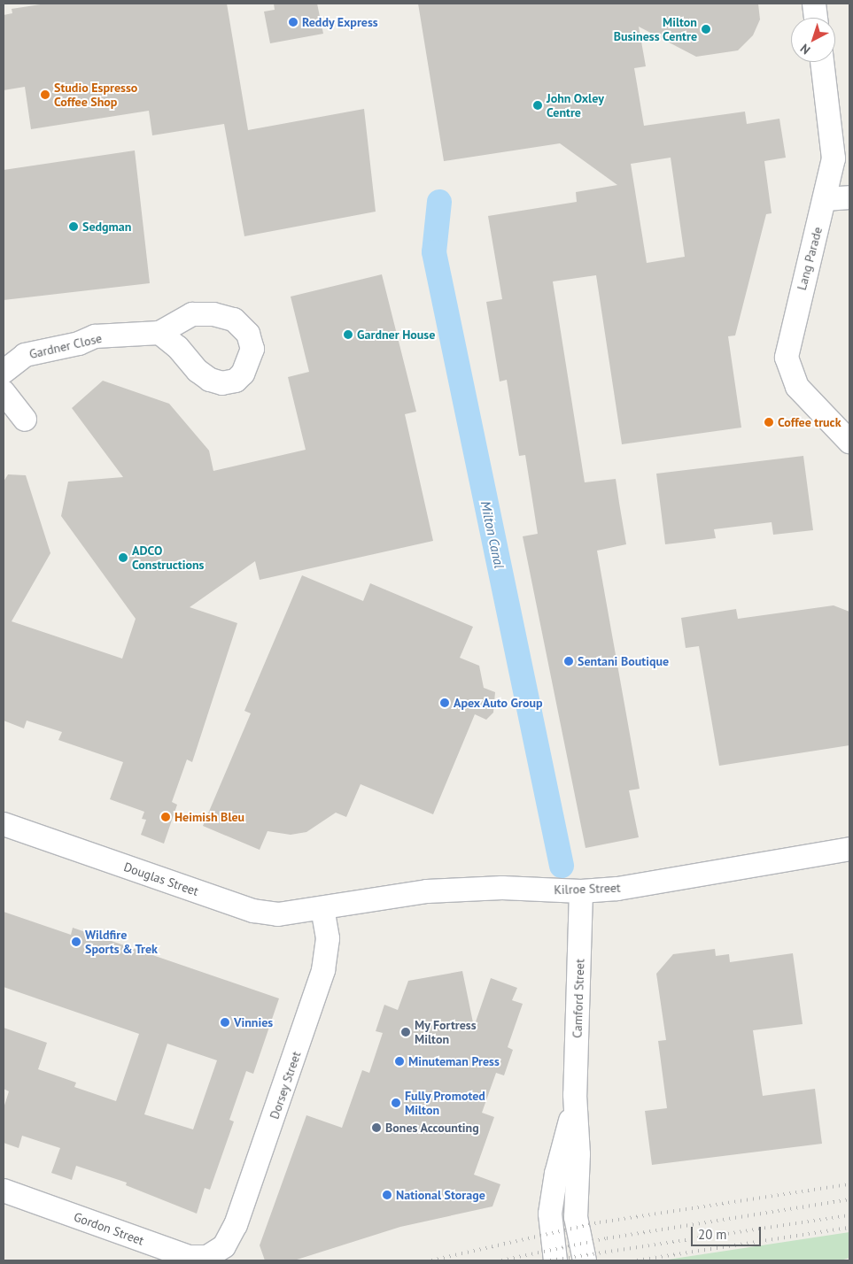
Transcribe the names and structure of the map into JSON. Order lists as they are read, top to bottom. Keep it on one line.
{"streets":{"street":["Lang Parade","Gardner Close","Douglas Street","Kilroe Street","Camford Street","Dorsey Street","Gordon Street"]},"crossings":[["Douglas Street","Kilroe Street"],["Douglas Street","Dorsey Street"],["Kilroe Street","Camford Street"],["Kilroe Street","Dorsey Street"],["Dorsey Street","Gordon Street"]],"water":["Milton Canal"],"places":["Reddy Express","Milton Business Centre","Studio Espresso Coffee Shop","John Oxley Centre","Sedgman","Gardner House","Coffee truck","ADCO Constructions","Sentani Boutique","Apex Auto Group","Heimish Bleu","Wildfire Sports & Trek","Vinnies","My Fortress Milton","Minuteman Press","Fully Promoted Milton","Bones Accounting","National Storage"],"scale_bar":"20 m","north":"bottom left"}
